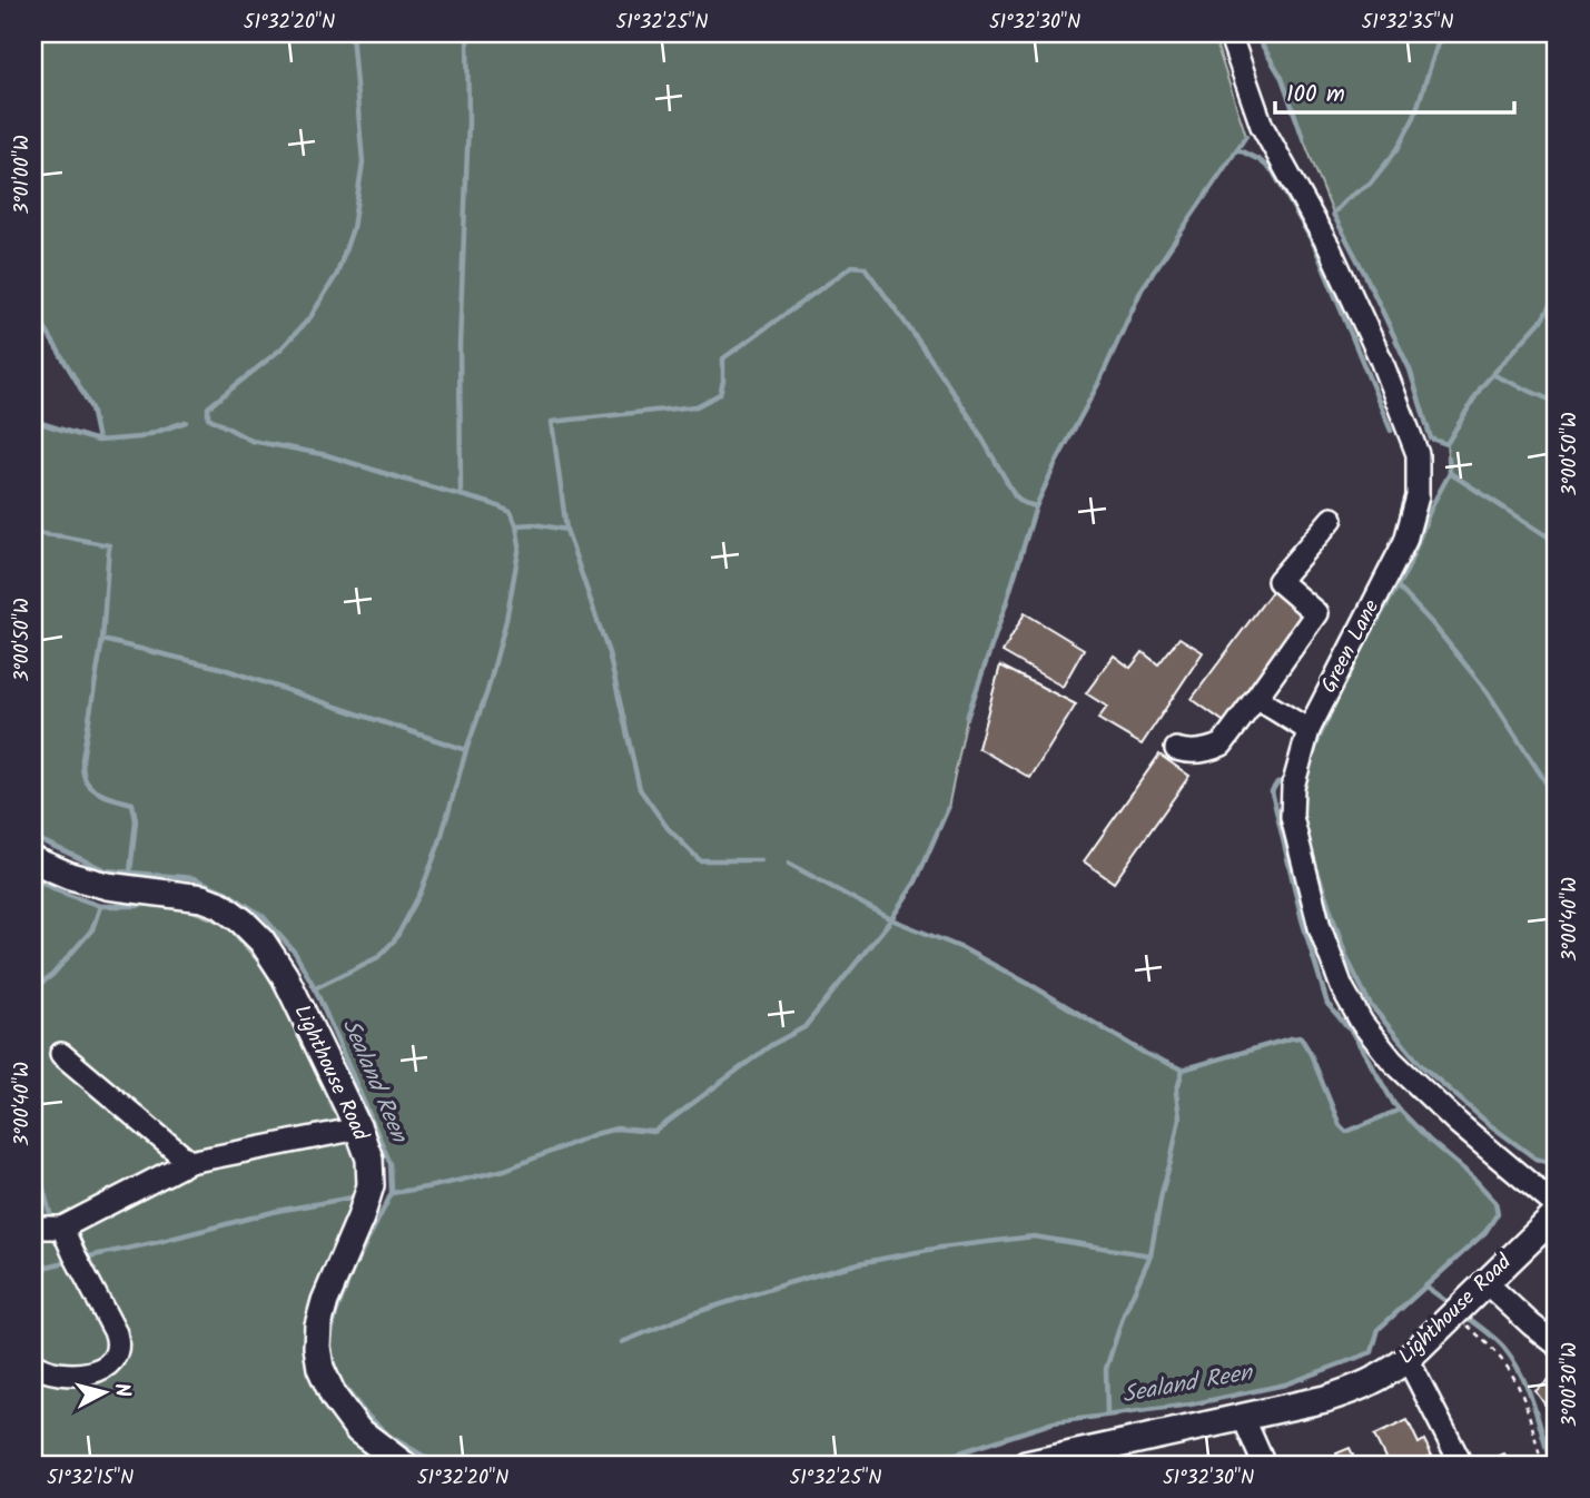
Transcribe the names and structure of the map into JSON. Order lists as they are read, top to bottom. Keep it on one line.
{"streets":{"main road":["Lighthouse Road"],"street":["Green Lane"]},"water":["Sealand Reen"],"scale_bar":"100 m","north":"right","coordinates":["51°32'20\"N","51°32'25\"N","51°32'30\"N","51°32'35\"N","3°01'00\"W","3°00'50\"W","3°00'40\"W","3°00'30\"W","51°32'15\"N"]}
